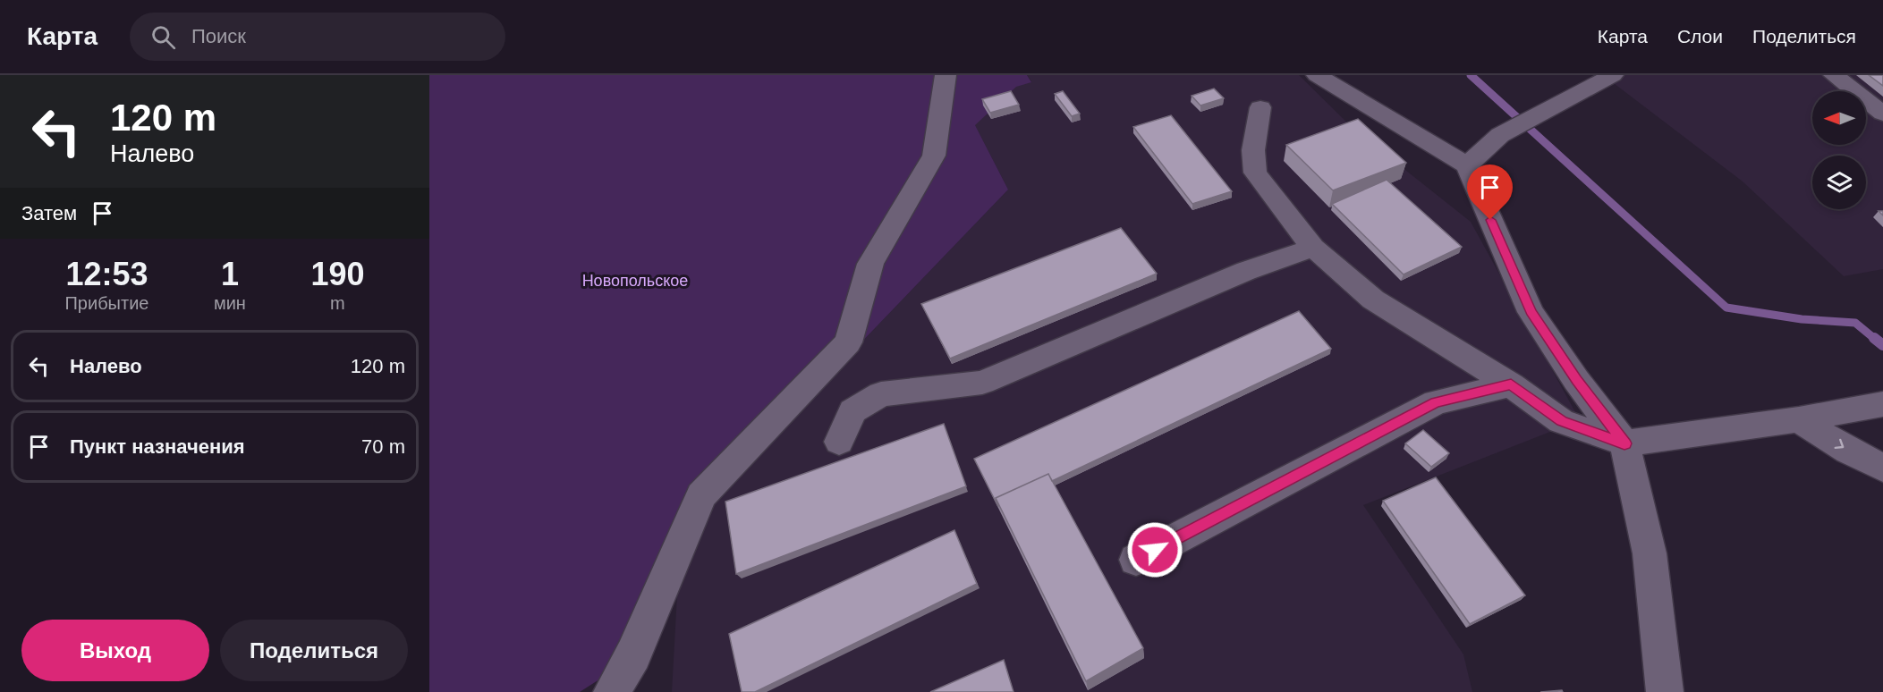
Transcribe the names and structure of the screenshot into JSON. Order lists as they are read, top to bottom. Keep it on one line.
{"parks":["Новопольское"],"north":"left","page":{"header":"Карта","search":"Поиск","nav":["Карта","Слои","Поделиться"],"turn":["120 m","Налево"],"then":"Затем","eta":["12:53","Прибытие","1","мин","190","m"],"list":[{"name":"Налево","value":"120 m"},{"name":"Пункт назначения","value":"70 m"}],"buttons":["Выход","Поделиться"]}}
